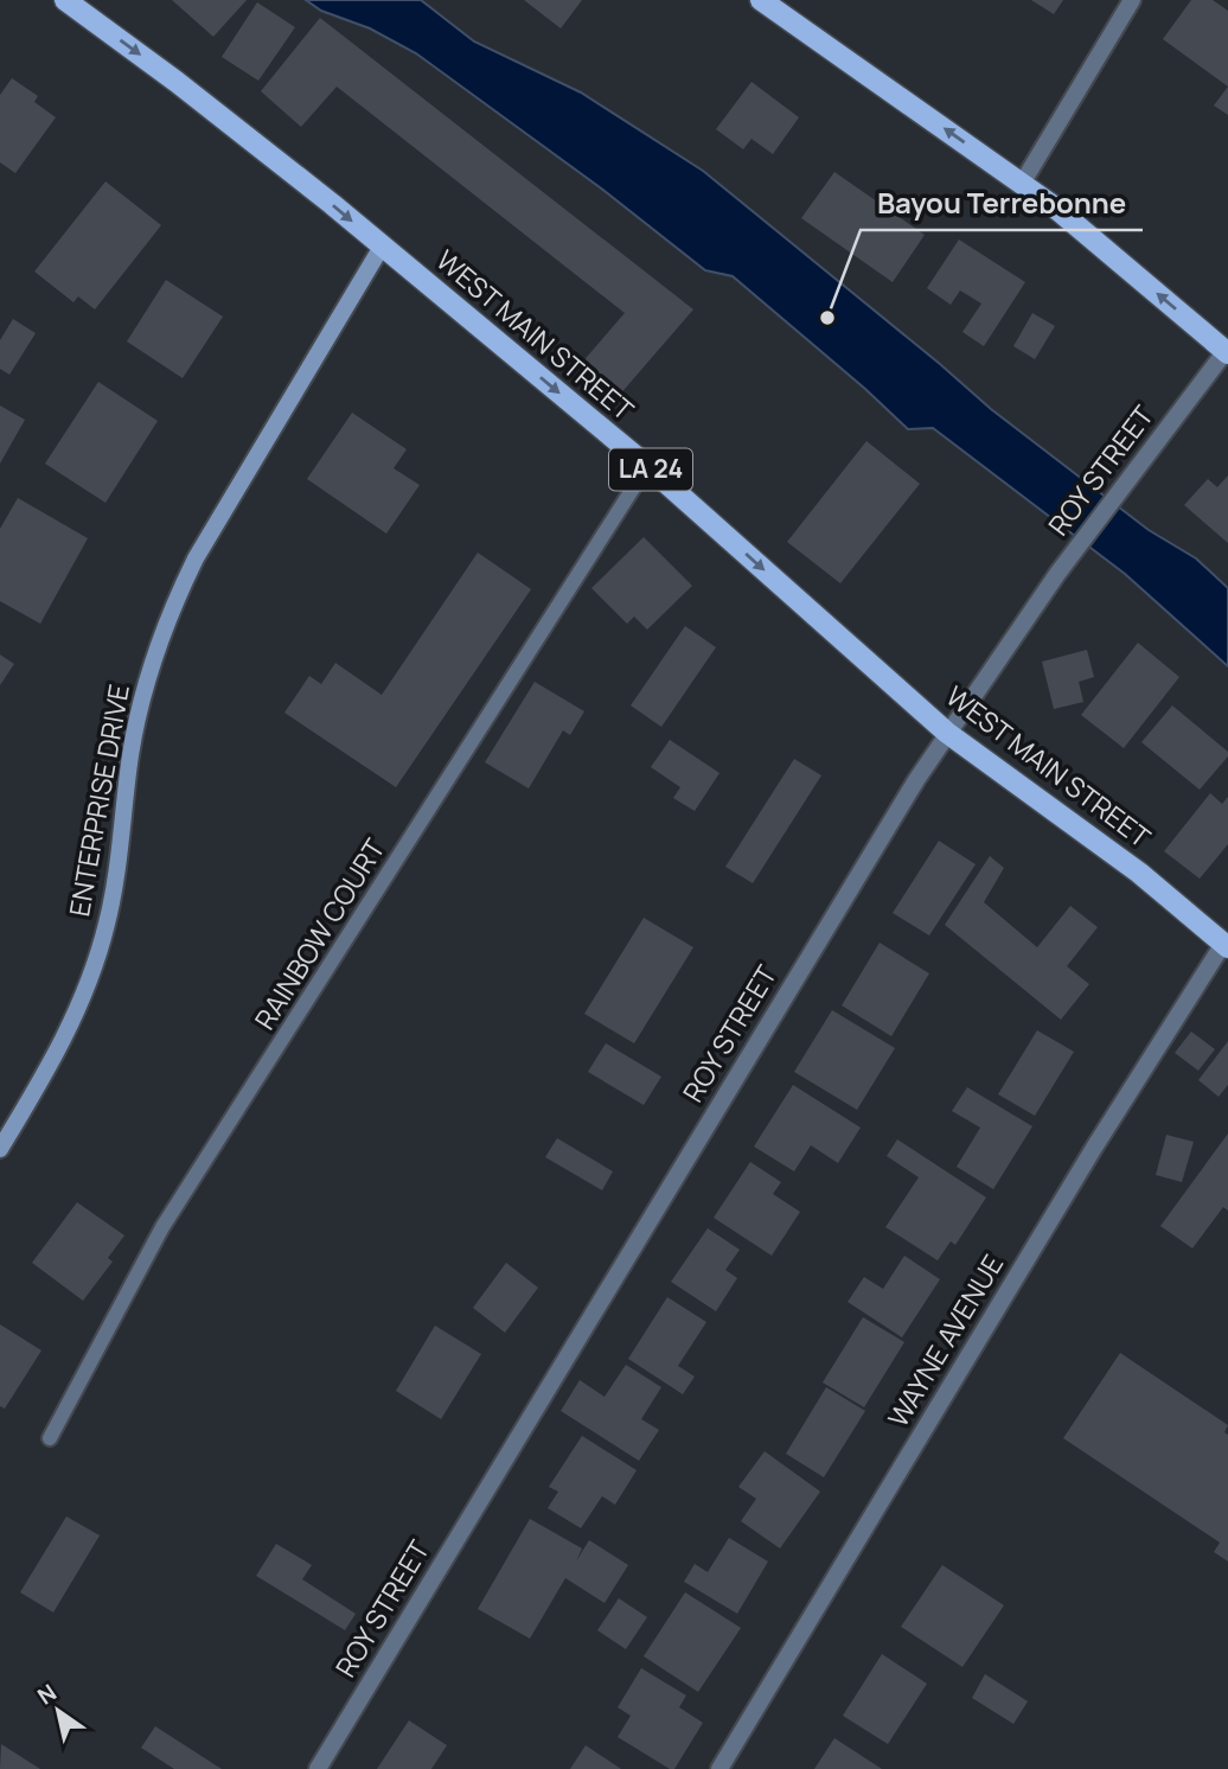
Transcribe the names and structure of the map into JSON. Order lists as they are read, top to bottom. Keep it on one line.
{"streets":{"main road":["WEST MAIN STREET","LA 24"],"street":["ROY STREET","ENTERPRISE DRIVE","WAYNE AVENUE"],"lane":["RAINBOW COURT"]},"crossings":[["WEST MAIN STREET","ROY STREET"],["WEST MAIN STREET","ENTERPRISE DRIVE"],["WEST MAIN STREET","RAINBOW COURT"],["WEST MAIN STREET","WAYNE AVENUE"]],"one_way":["WEST MAIN STREET"],"places":["Bayou Terrebonne"],"north":"top left"}
